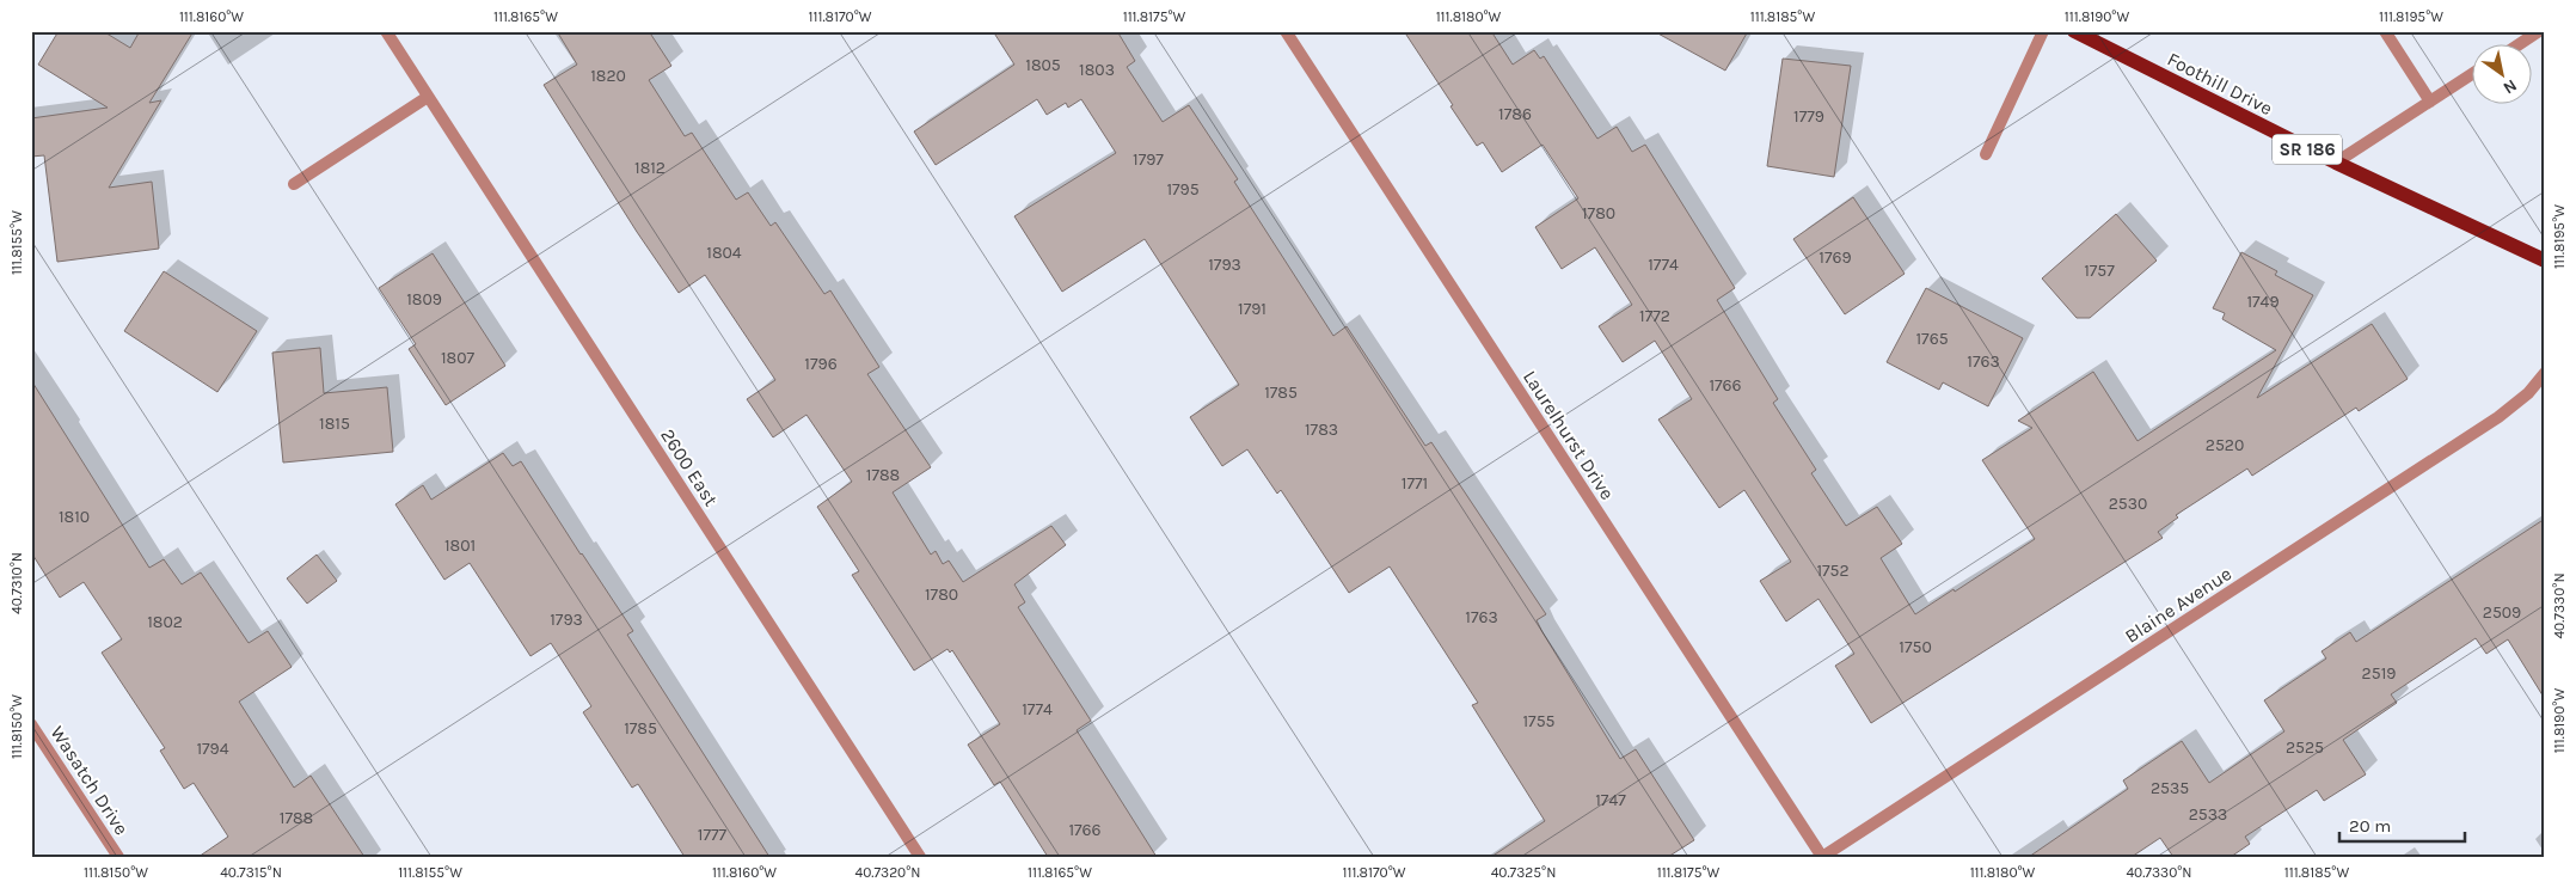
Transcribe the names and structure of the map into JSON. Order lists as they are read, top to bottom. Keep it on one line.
{"streets":{"main road":["Foothill Drive","SR 186"],"street":["Laurelhurst Drive","2600 East","Blaine Avenue","Wasatch Drive"]},"crossings":[["Laurelhurst Drive","Blaine Avenue"]],"house_numbers":["1805","1803","1820","1786","1779","1797","1812","1795","1780","1804","1769","1793","1774","1757","1809","1749","1791","1772","1765","1807","1763","1796","1766","1785","1815","1783","2520","1788","1771","2530","1810","1801","1752","1780","2509","1763","1793","1802","1750","2519","1774","1755","1785","2525","1794","2535","1747","2533","1788","1766","1777"],"scale_bar":"20 m","north":"bottom right","coordinates":["111.8160°W","111.8165°W","111.8170°W","111.8175°W","111.8180°W","111.8185°W","111.8190°W","111.8195°W","111.8155°W","40.7310°N","40.7330°N","111.8150°W","40.7315°N","40.7320°N","40.7325°N"]}
